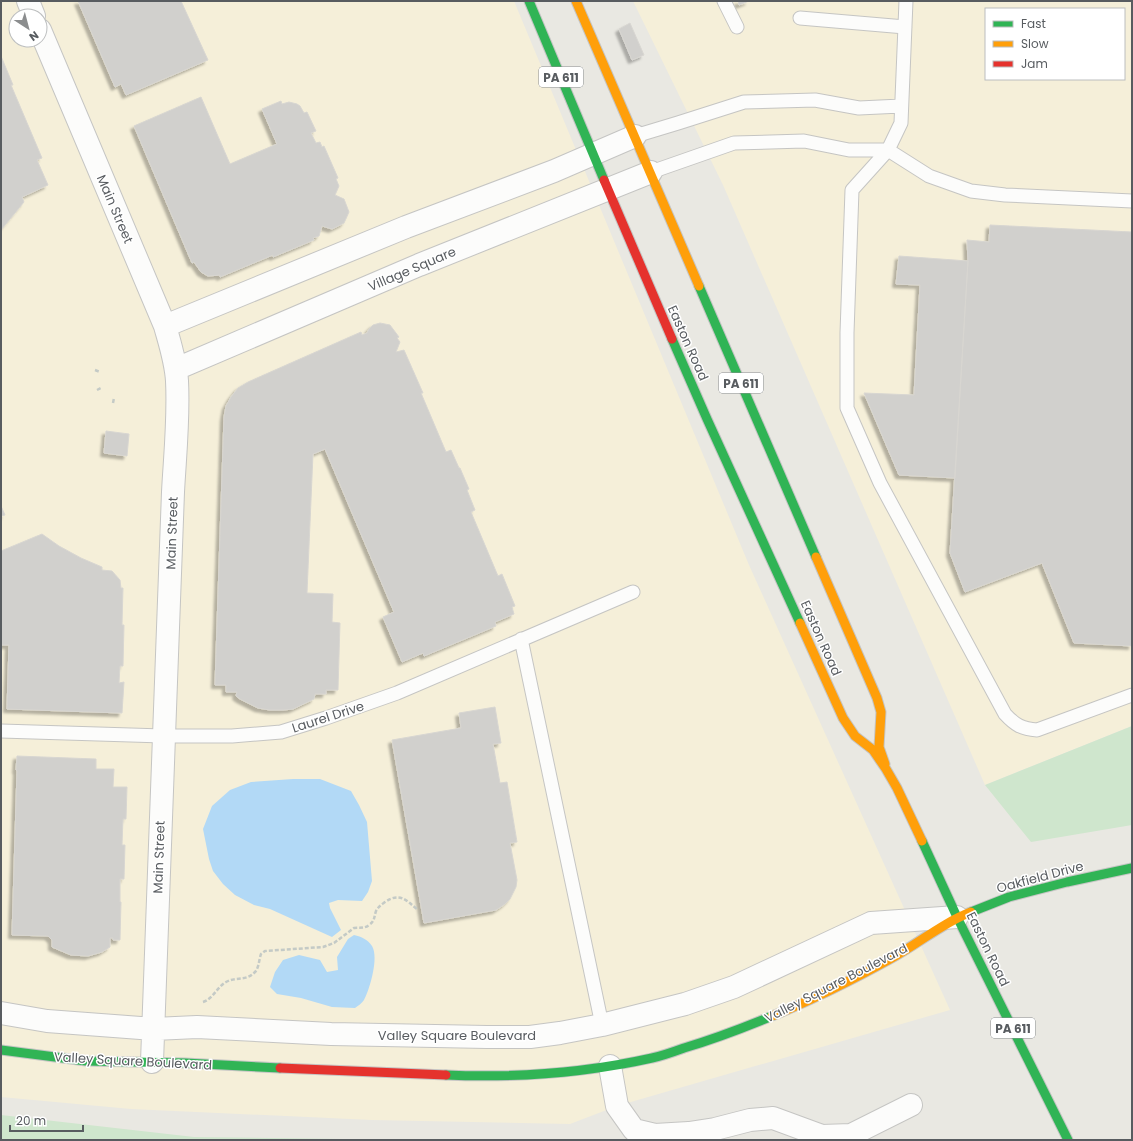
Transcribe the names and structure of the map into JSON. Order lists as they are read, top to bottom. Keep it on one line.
{"streets":{"main road":["PA 611","Easton Road","Oakfield Drive","Valley Square Boulevard"],"street":["Main Street","Village Square"],"lane":["Laurel Drive"]},"crossings":[["Main Street","Village Square"],["Main Street","Laurel Drive"],["Main Street","Valley Square Boulevard"],["Village Square","Easton Road"],["Easton Road","Oakfield Drive"],["Easton Road","Valley Square Boulevard"],["Oakfield Drive","Valley Square Boulevard"]],"legend":["Fast","Slow","Jam"],"scale_bar":"20 m","north":"bottom right"}
